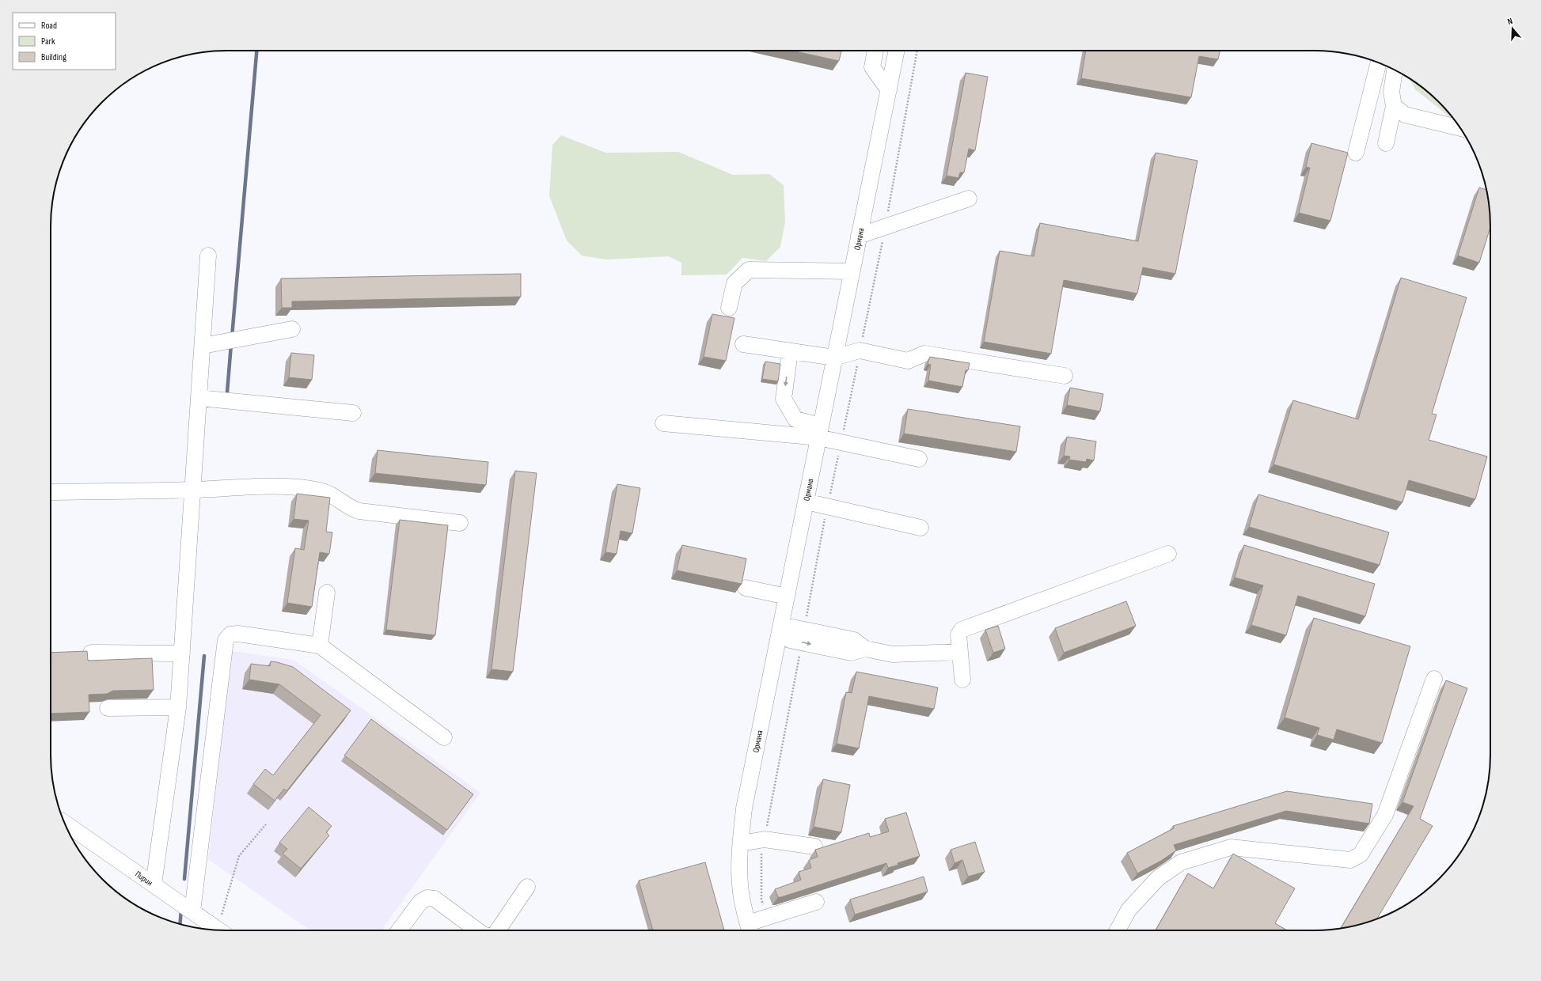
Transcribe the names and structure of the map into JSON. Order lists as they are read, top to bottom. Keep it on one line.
{"streets":{"street":["Ормана","Пирин"]},"legend":["Road","Park","Building"],"north":"top"}
